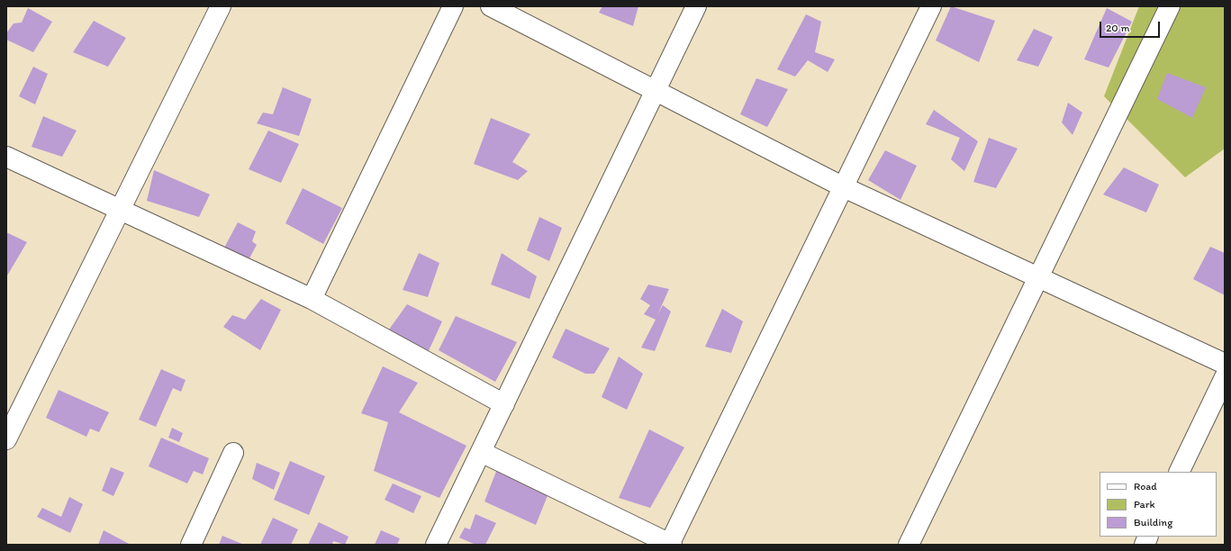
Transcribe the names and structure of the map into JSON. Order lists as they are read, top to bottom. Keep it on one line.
{"legend":["Road","Park","Building"],"scale_bar":"20 m"}
